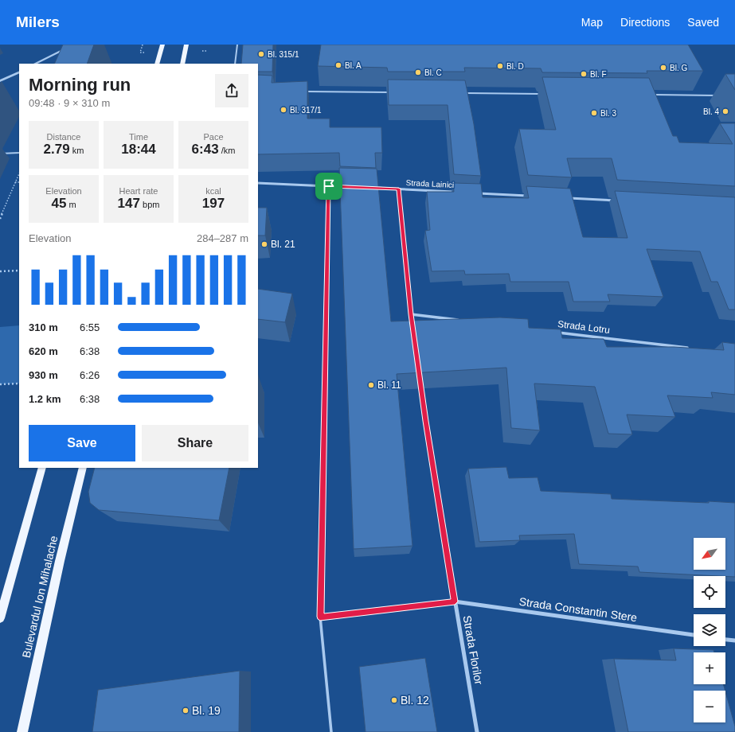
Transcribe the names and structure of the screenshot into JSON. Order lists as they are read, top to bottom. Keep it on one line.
{"streets":{"main road":["Bulevardul Ion Mihalache"],"street":["Strada Lainici","Strada Lotru","Strada Constantin Stere","Strada Florilor"]},"crossings":[["Strada Constantin Stere","Strada Florilor"]],"places":["Bl. 315/1","Bl. A","Bl. D","Bl. G","Bl. C","Bl. F","Bl. 317/1","Bl. 4","Bl. 3","Bl. 21","Bl. 11","Bl. 12","Bl. 19"],"north":"bottom left","page":{"header":"Milers","nav":["Map","Directions","Saved"],"heading":["Morning run","09:48 · 9 × 310 m"],"stats":[["Distance","2.79 km"],["Time","18:44"],["Pace","6:43 /km"],["Elevation","45 m"],["Heart rate","147 bpm"],["kcal","197"]],"chart":["Elevation","284–287 m"],"list":[{"name":"310 m","note":"6:55"},{"name":"620 m","note":"6:38"},{"name":"930 m","note":"6:26"},{"name":"1.2 km","note":"6:38"}],"buttons":["Save","Share"],"map_buttons":["+","−"]}}
